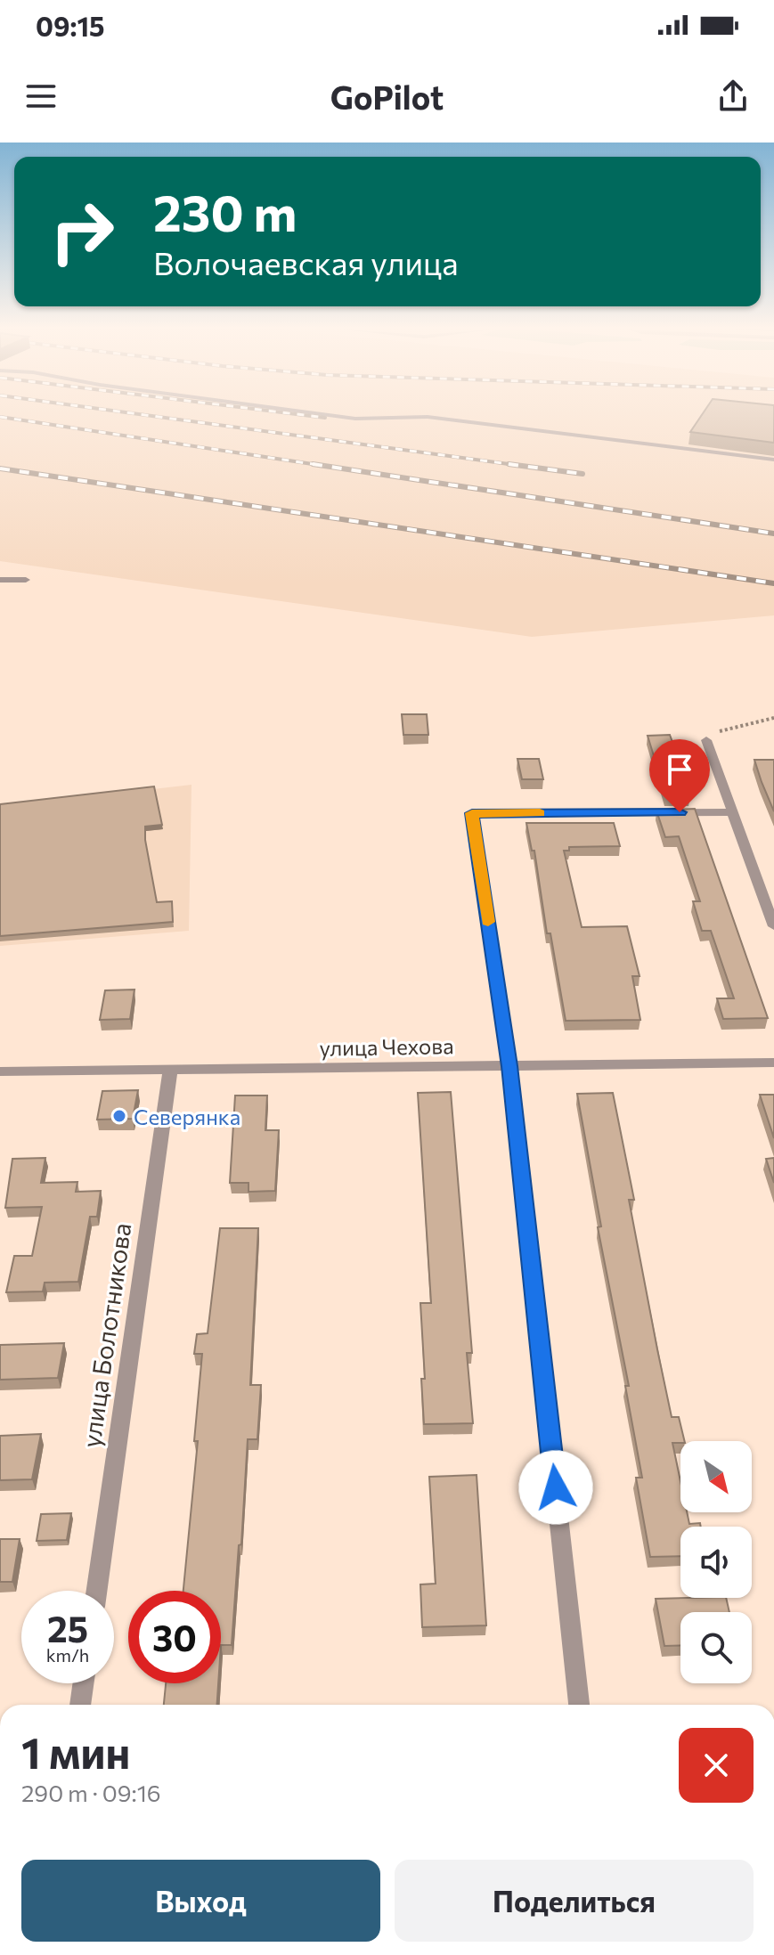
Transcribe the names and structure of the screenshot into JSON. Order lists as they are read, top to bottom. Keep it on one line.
{"streets":{"street":["улица Чехова","улица Болотникова"]},"crossings":[["улица Чехова","улица Болотникова"]],"places":["Северянка"],"north":"bottom right","page":{"status":"09:15","header":"GoPilot","turn":["230 m","Волочаевская улица"],"speed":"25 km/h","limit":"30","heading":["1 мин","290 m · 09:16"],"buttons":["Выход","Поделиться"]}}
